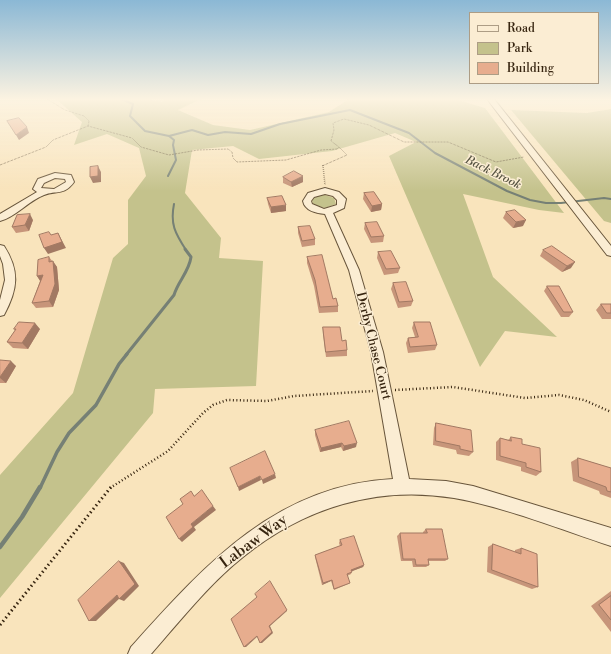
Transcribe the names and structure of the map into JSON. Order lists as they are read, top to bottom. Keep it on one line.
{"streets":{"street":["Derby Chase Court","Labaw Way"]},"crossings":[["Derby Chase Court","Labaw Way"]],"water":["Back Brook"],"legend":["Road","Park","Building"]}
